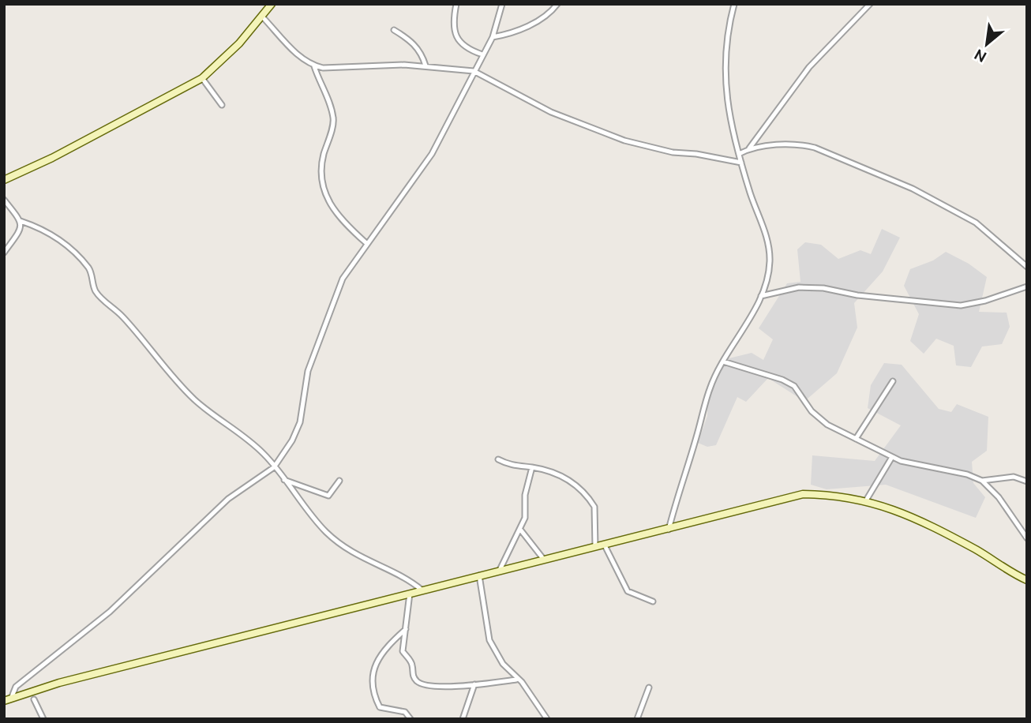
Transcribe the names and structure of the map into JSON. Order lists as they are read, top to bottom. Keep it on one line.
{"north":"bottom left"}
